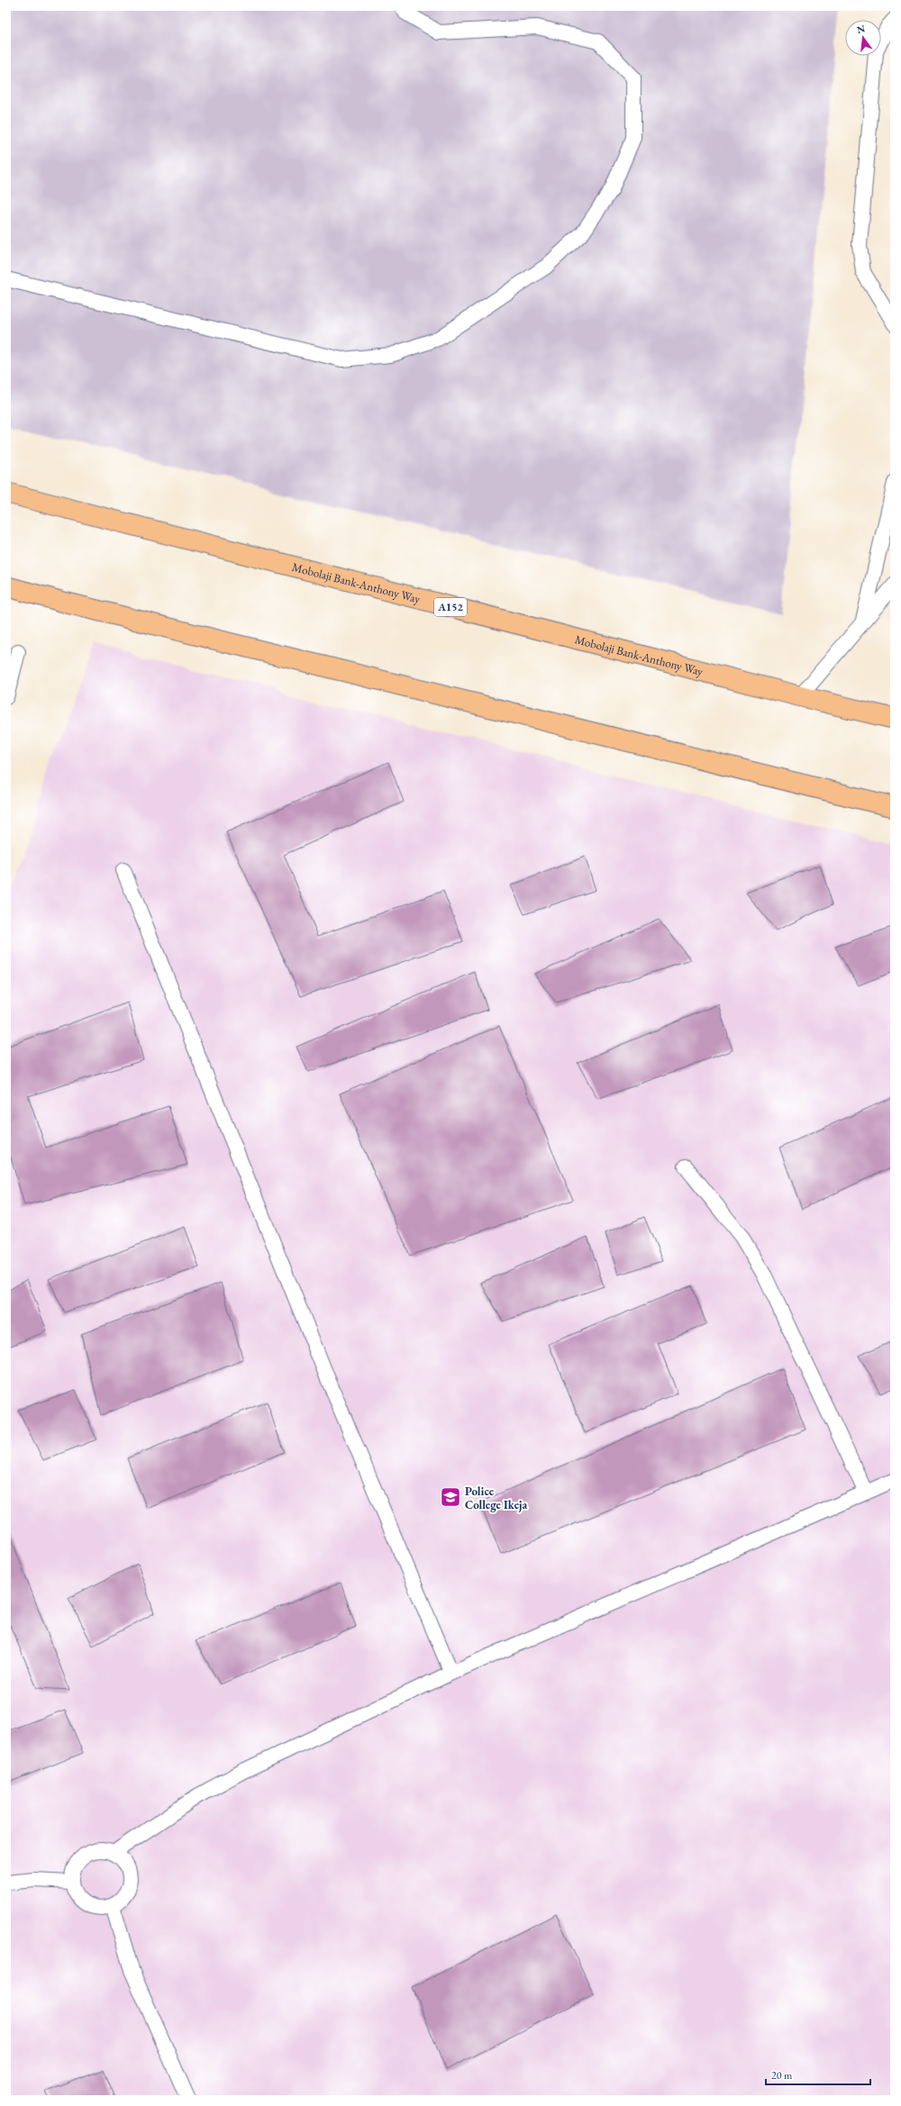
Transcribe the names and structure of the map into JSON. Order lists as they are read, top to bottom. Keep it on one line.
{"streets":{"main road":["Mobolaji Bank-Anthony Way","A152"]},"places":{"school or university":["Police College Ikeja"]},"scale_bar":"20 m","north":"top"}
